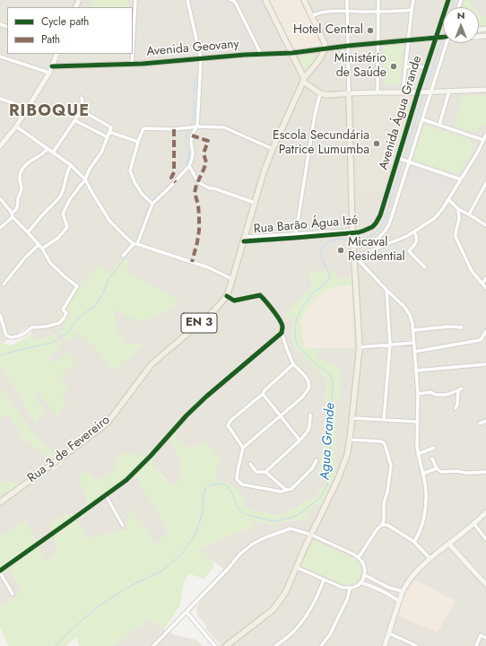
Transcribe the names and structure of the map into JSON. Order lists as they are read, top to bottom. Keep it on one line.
{"streets":{"main road":["EN 3","Rua 3 de Fevereiro"],"street":["Avenida Geovany","Avenida Água Grande","Rua Barão Água Izé"]},"crossings":[["Avenida Geovany","Avenida Água Grande"],["Avenida Geovany","Rua 3 de Fevereiro"],["Avenida Água Grande","Rua Barão Água Izé"],["Rua Barão Água Izé","Rua 3 de Fevereiro"]],"districts":["RIBOQUE"],"water":["Agua Grande"],"places":["Hotel Central","Ministério de Saúde","Escola Secundária Patrice Lumumba","Micaval Residential"],"legend":["Cycle path","Path"],"north":"top"}
